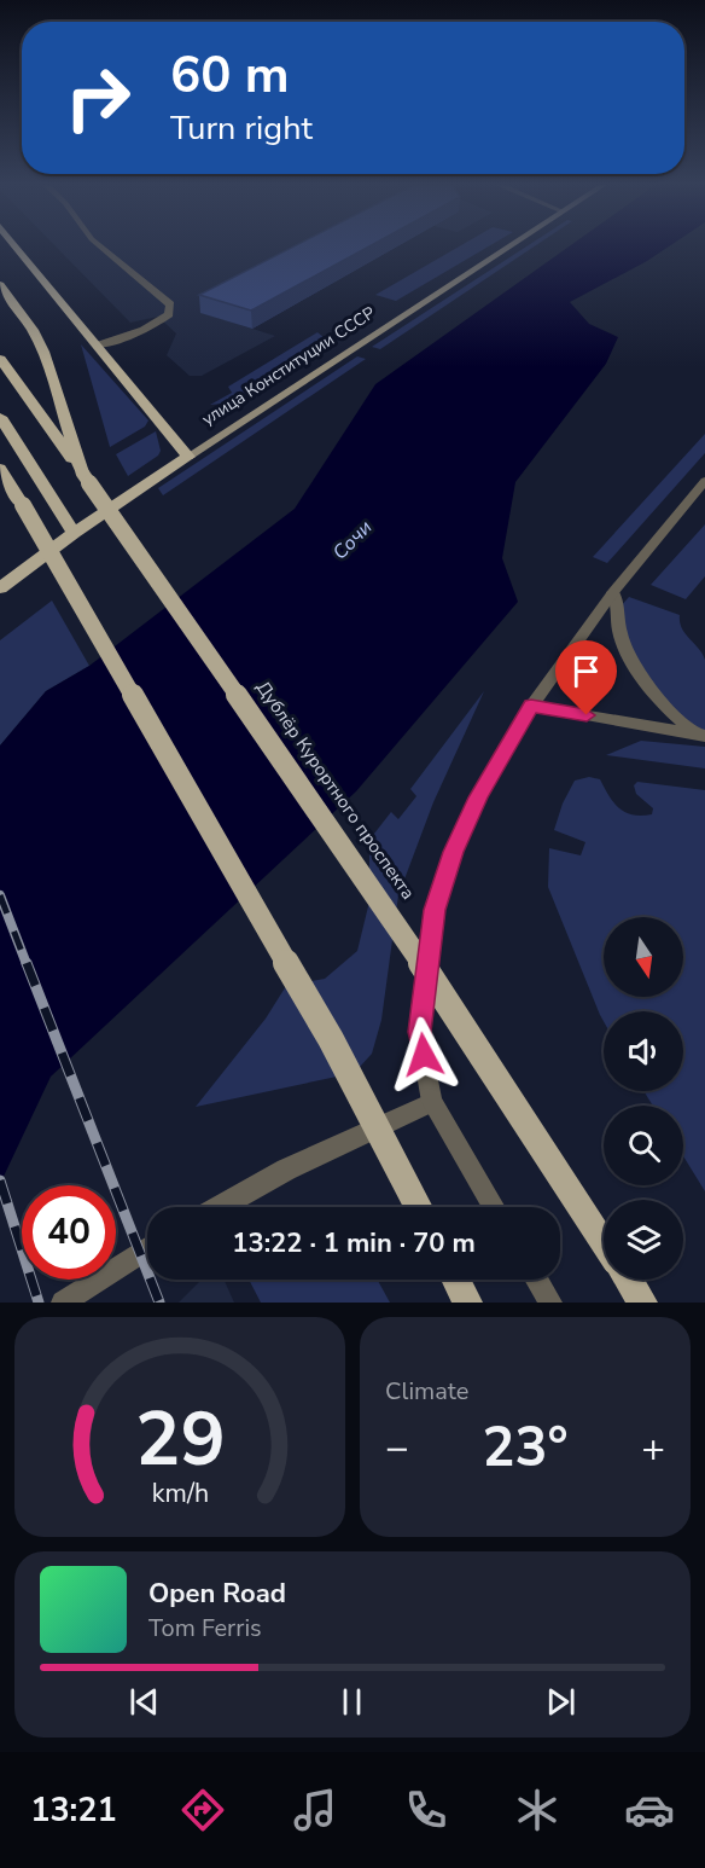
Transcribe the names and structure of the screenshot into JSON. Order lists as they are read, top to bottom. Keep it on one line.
{"streets":{"main road":["улица Конституции СССР","Дублёр Курортного проспекта"]},"water":["Сочи"],"north":"bottom","page":{"turn":["60 m","Turn right"],"limit":"40","trip":"13:22 · 1 min · 70 m","tile":"Climate","heat":["−","23°","+"],"song":["Open Road","Tom Ferris"],"tabs":"13:21","gauge":["29","km/h"]}}
